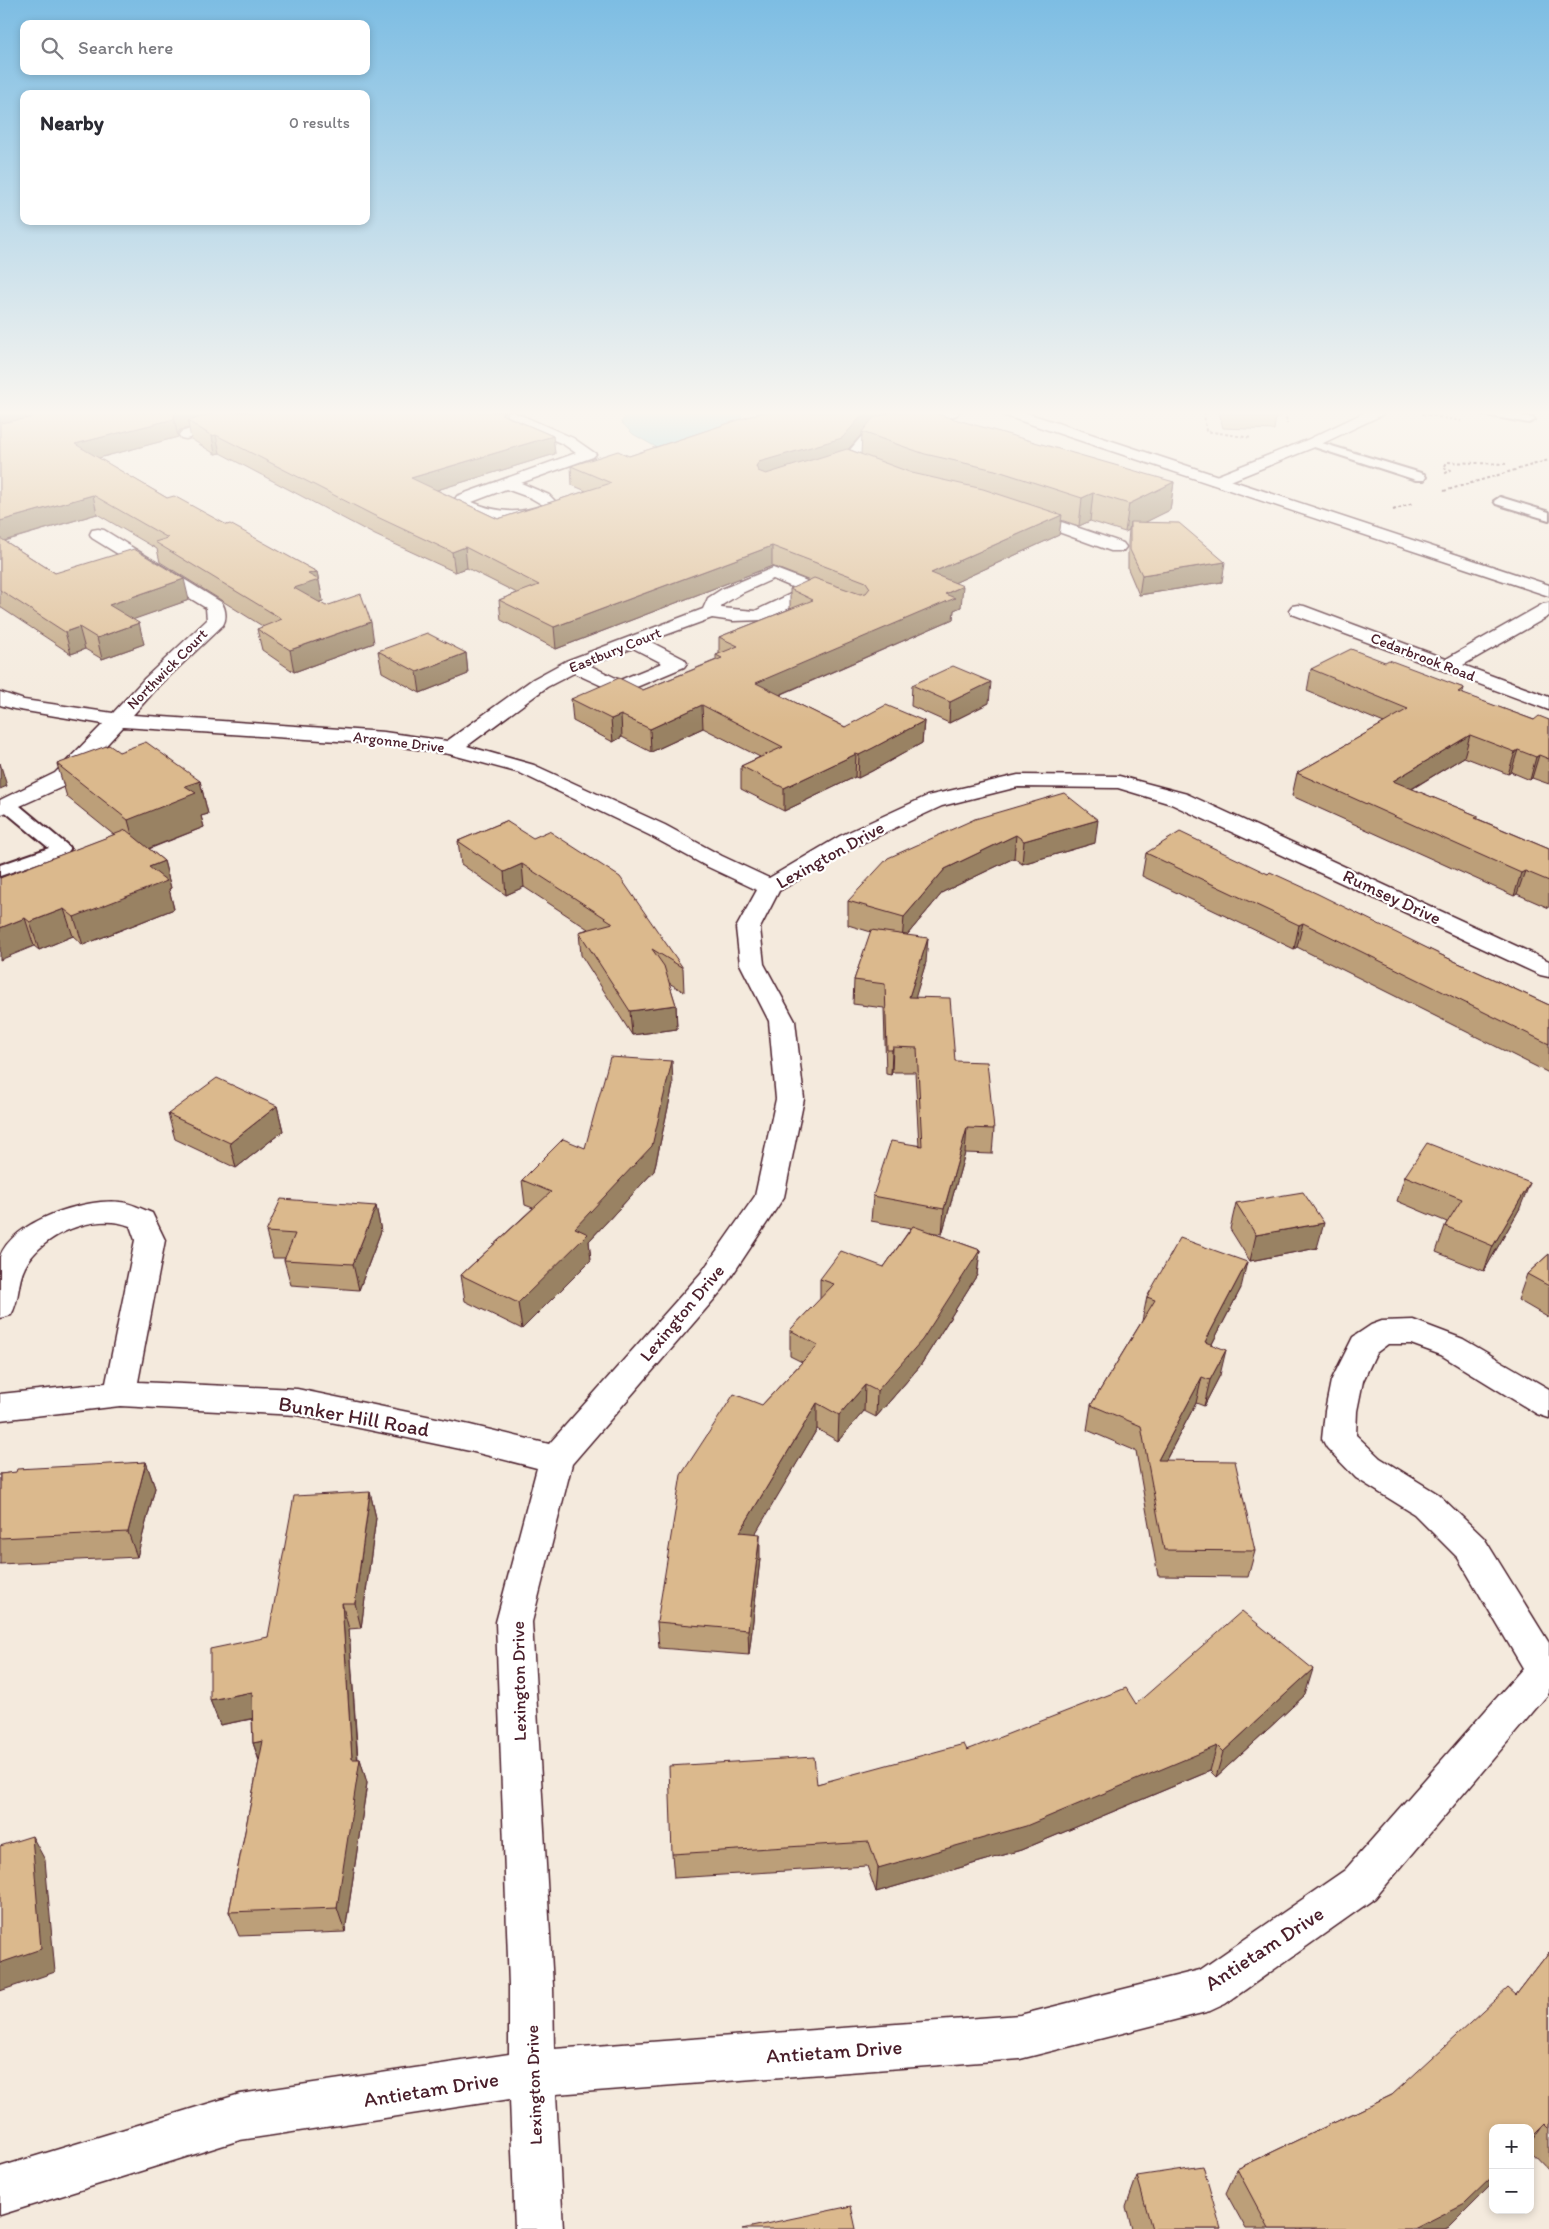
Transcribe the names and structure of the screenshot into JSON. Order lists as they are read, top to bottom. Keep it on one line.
{"streets":{"street":["Eastbury Court","Cedarbrook Road","Northwick Court","Argonne Drive","Lexington Drive","Rumsey Drive","Bunker Hill Road","Antietam Drive"]},"crossings":[["Eastbury Court","Argonne Drive"],["Northwick Court","Argonne Drive"],["Argonne Drive","Lexington Drive"],["Lexington Drive","Rumsey Drive"],["Lexington Drive","Bunker Hill Road"],["Lexington Drive","Antietam Drive"]],"page":{"search":"Search here","heading":["Nearby","0 results"],"map_buttons":["+","−"]}}
